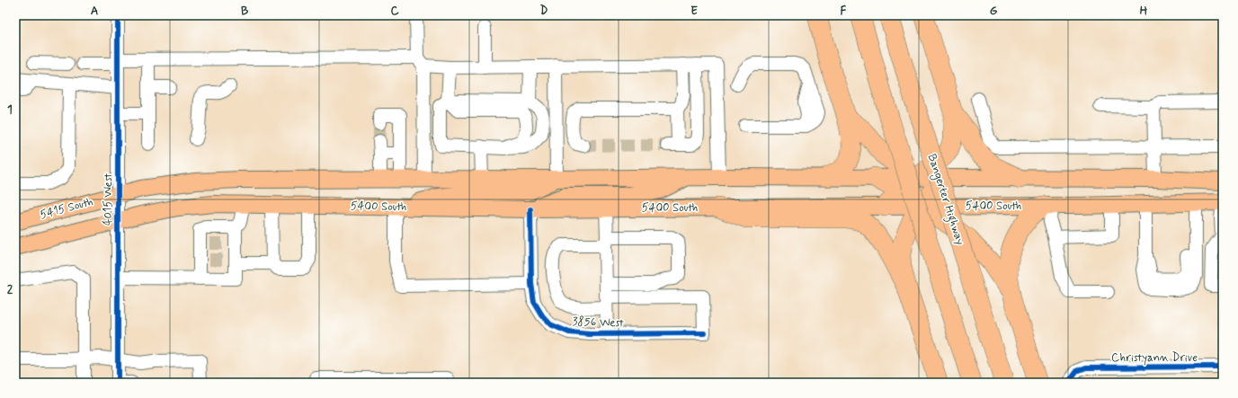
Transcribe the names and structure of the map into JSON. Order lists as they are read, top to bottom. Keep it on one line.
{"streets":{"highway":["Bangerter Highway"],"main road":["5400 South","5415 South"],"street":["4015 West","3856 West","Christyann Drive"]},"crossings":[["4015 West","5400 South"],["4015 West","5415 South"],["5400 South","5415 South"],["5400 South","3856 West"]],"grid":{"columns":["A","B","C","D","E","F","G","H"],"rows":["1","2"]}}
